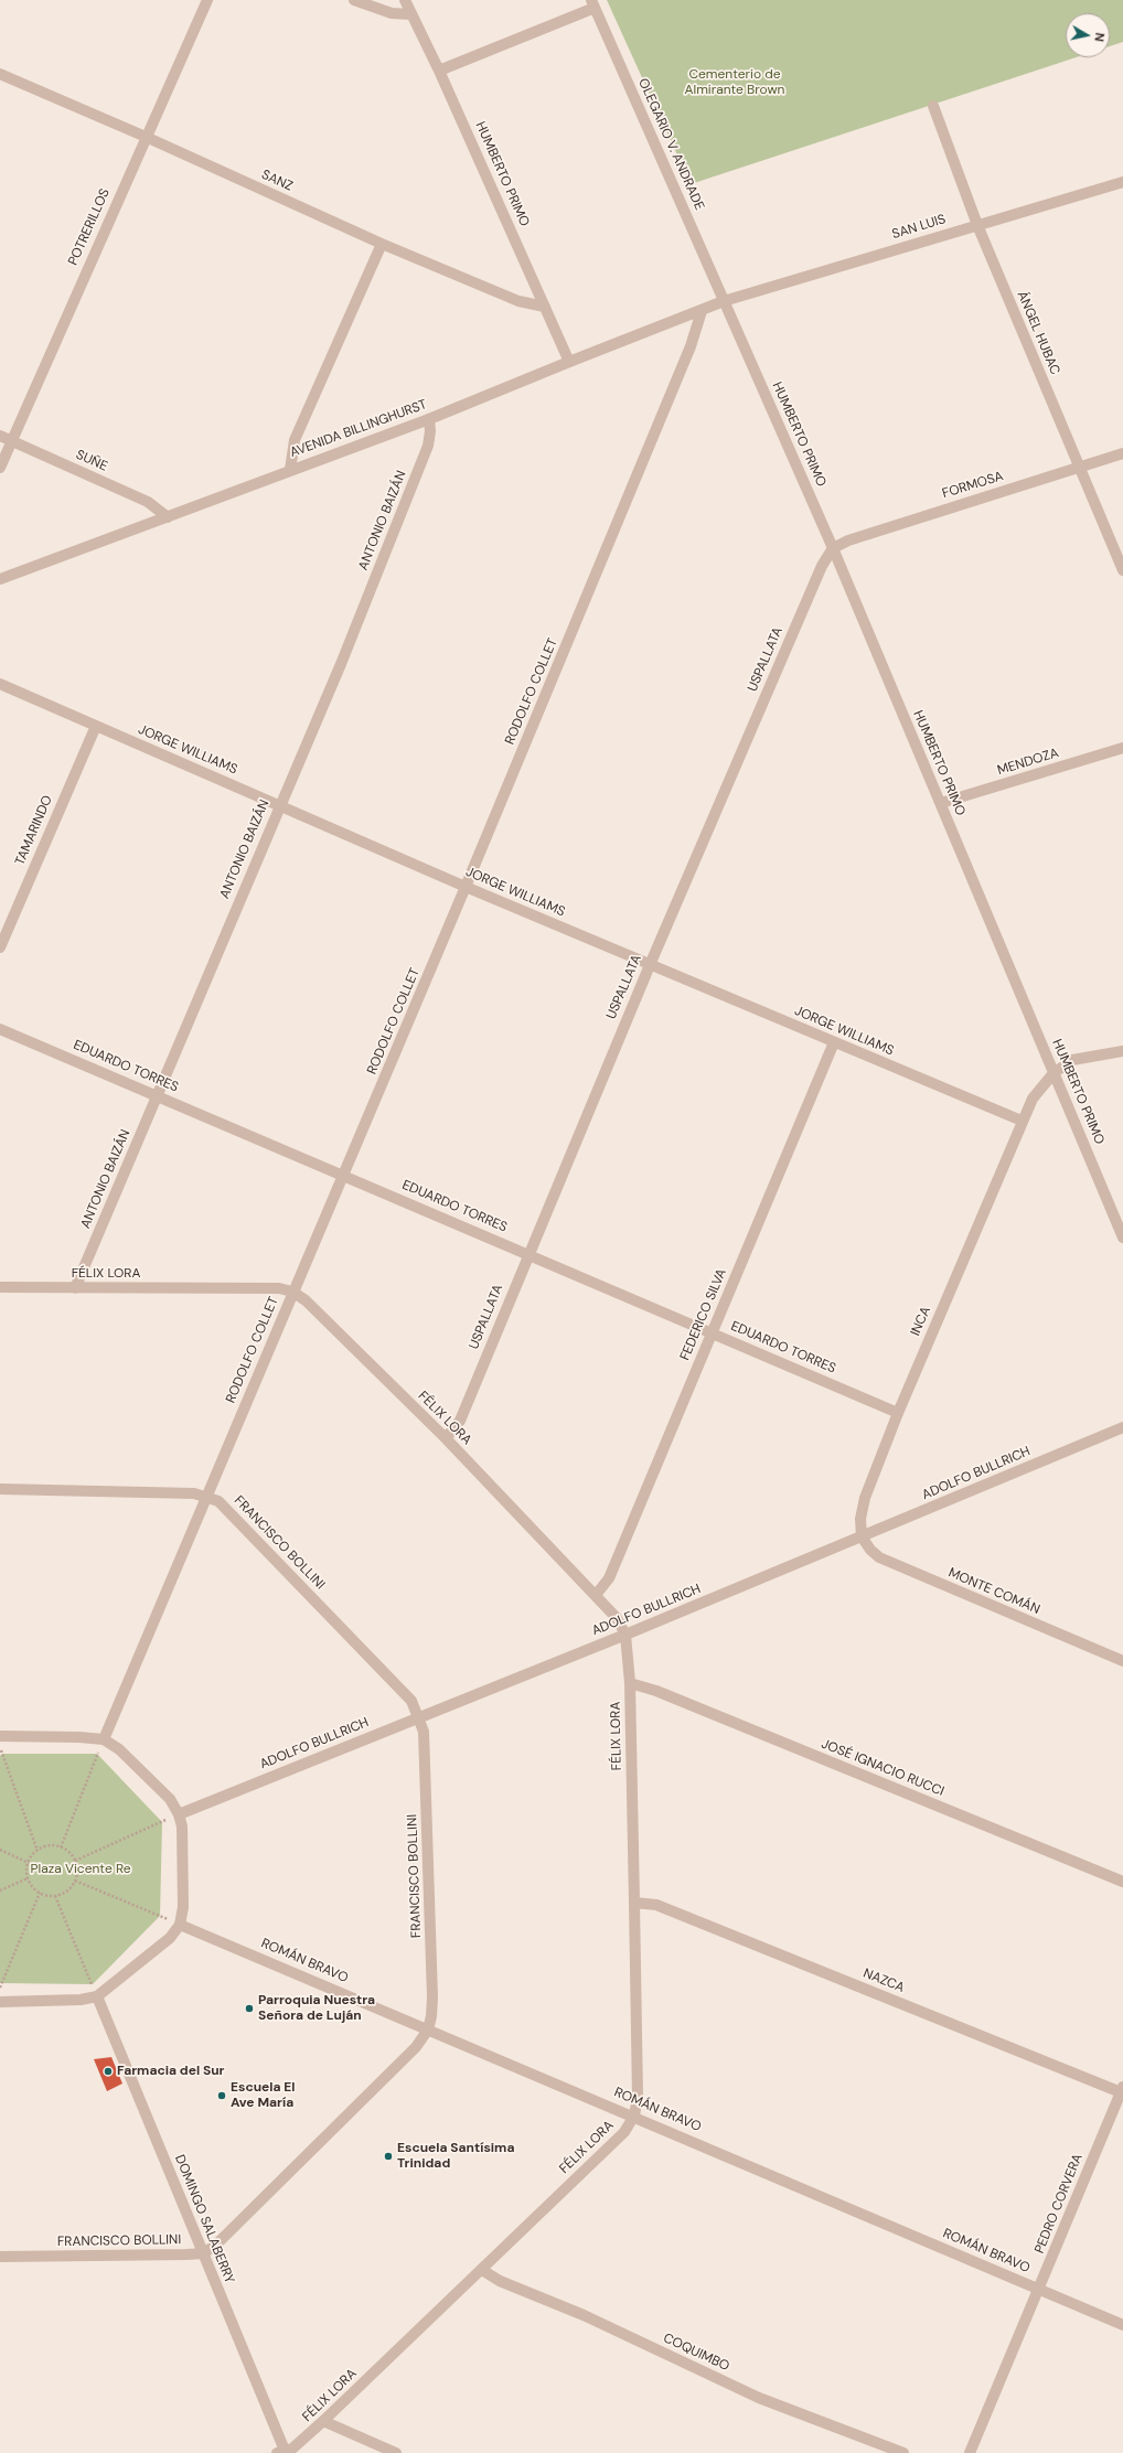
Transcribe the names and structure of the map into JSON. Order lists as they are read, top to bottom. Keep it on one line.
{"streets":{"street":["OLEGARIO V. ANDRADE","HUMBERTO PRIMO","SANZ","POTRERILLOS","SAN LUIS","ÁNGEL HUBAC","AVENIDA BILLINGHURST","SUÑE","FORMOSA","ANTONIO BAIZÁN","USPALLATA","RODOLFO COLLET","JORGE WILLIAMS","MENDOZA","TAMARINDO","EDUARDO TORRES","FÉLIX LORA","FEDERICO SILVA","INCA","ADOLFO BULLRICH","FRANCISCO BOLLINI","MONTE COMÁN","JOSÉ IGNACIO RUCCI","ROMÁN BRAVO","NAZCA","PEDRO CORVERA","DOMINGO SALABERRY","COQUIMBO"]},"crossings":[["OLEGARIO V. ANDRADE","HUMBERTO PRIMO"],["OLEGARIO V. ANDRADE","SAN LUIS"],["OLEGARIO V. ANDRADE","AVENIDA BILLINGHURST"],["HUMBERTO PRIMO","SANZ"],["HUMBERTO PRIMO","SAN LUIS"],["HUMBERTO PRIMO","AVENIDA BILLINGHURST"],["HUMBERTO PRIMO","FORMOSA"],["HUMBERTO PRIMO","USPALLATA"],["HUMBERTO PRIMO","MENDOZA"],["HUMBERTO PRIMO","INCA"],["SANZ","POTRERILLOS"],["POTRERILLOS","SUÑE"],["SAN LUIS","ÁNGEL HUBAC"],["SAN LUIS","AVENIDA BILLINGHURST"],["ÁNGEL HUBAC","FORMOSA"],["AVENIDA BILLINGHURST","SUÑE"],["AVENIDA BILLINGHURST","ANTONIO BAIZÁN"],["AVENIDA BILLINGHURST","RODOLFO COLLET"],["FORMOSA","USPALLATA"],["ANTONIO BAIZÁN","JORGE WILLIAMS"],["ANTONIO BAIZÁN","EDUARDO TORRES"],["ANTONIO BAIZÁN","FÉLIX LORA"],["USPALLATA","JORGE WILLIAMS"],["USPALLATA","EDUARDO TORRES"],["USPALLATA","FÉLIX LORA"],["RODOLFO COLLET","JORGE WILLIAMS"],["RODOLFO COLLET","EDUARDO TORRES"],["RODOLFO COLLET","FÉLIX LORA"],["RODOLFO COLLET","FRANCISCO BOLLINI"],["JORGE WILLIAMS","TAMARINDO"],["JORGE WILLIAMS","FEDERICO SILVA"],["JORGE WILLIAMS","INCA"],["EDUARDO TORRES","FEDERICO SILVA"],["EDUARDO TORRES","INCA"],["FÉLIX LORA","FEDERICO SILVA"],["FÉLIX LORA","ADOLFO BULLRICH"],["FÉLIX LORA","JOSÉ IGNACIO RUCCI"],["FÉLIX LORA","ROMÁN BRAVO"],["FÉLIX LORA","NAZCA"],["FÉLIX LORA","DOMINGO SALABERRY"],["FÉLIX LORA","COQUIMBO"],["INCA","ADOLFO BULLRICH"],["INCA","MONTE COMÁN"],["ADOLFO BULLRICH","FRANCISCO BOLLINI"],["ADOLFO BULLRICH","MONTE COMÁN"],["FRANCISCO BOLLINI","ROMÁN BRAVO"],["FRANCISCO BOLLINI","DOMINGO SALABERRY"],["ROMÁN BRAVO","PEDRO CORVERA"],["NAZCA","PEDRO CORVERA"]],"parks":["Cementerio de Almirante Brown","Plaza Vicente Re"],"places":["Parroquia Nuestra Señora de Luján","Farmacia del Sur","Escuela El Ave María","Escuela Santísima Trinidad"],"north":"right"}
